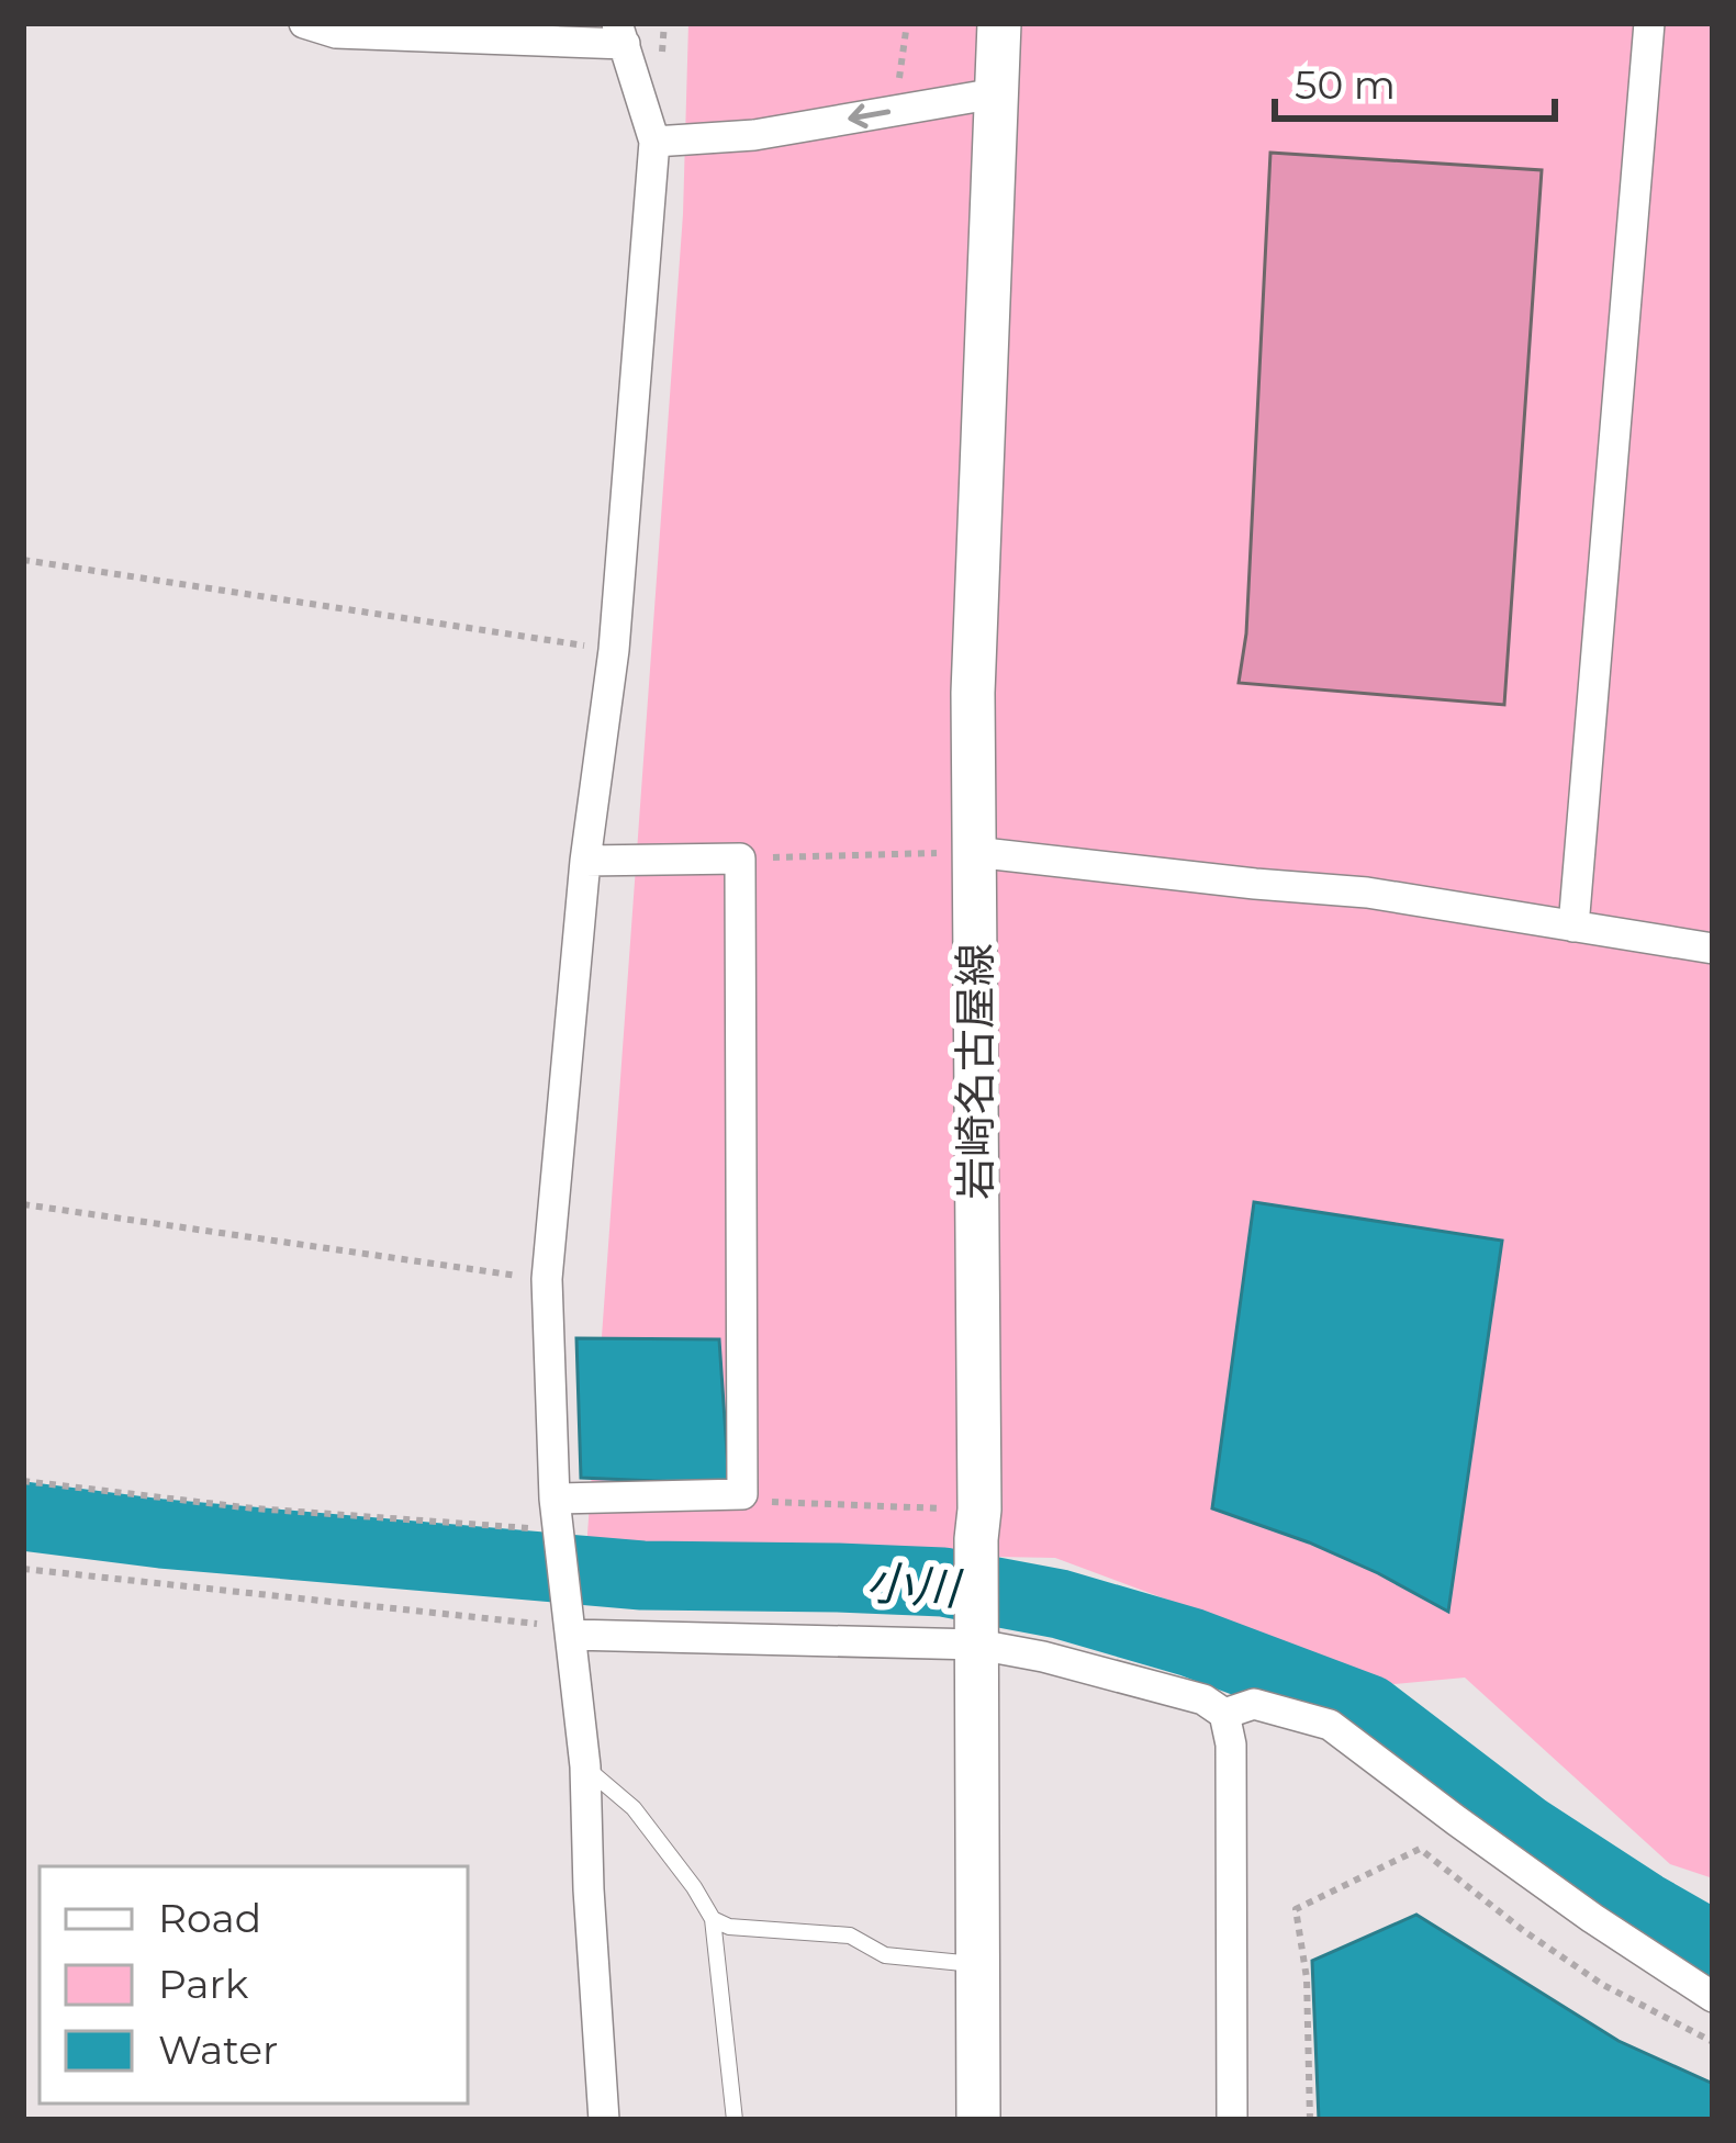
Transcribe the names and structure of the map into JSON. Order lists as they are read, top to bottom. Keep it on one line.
{"streets":{"main road":["岩崎名古屋線"]},"water":["小川"],"legend":["Road","Park","Water"],"scale_bar":"50 m"}
